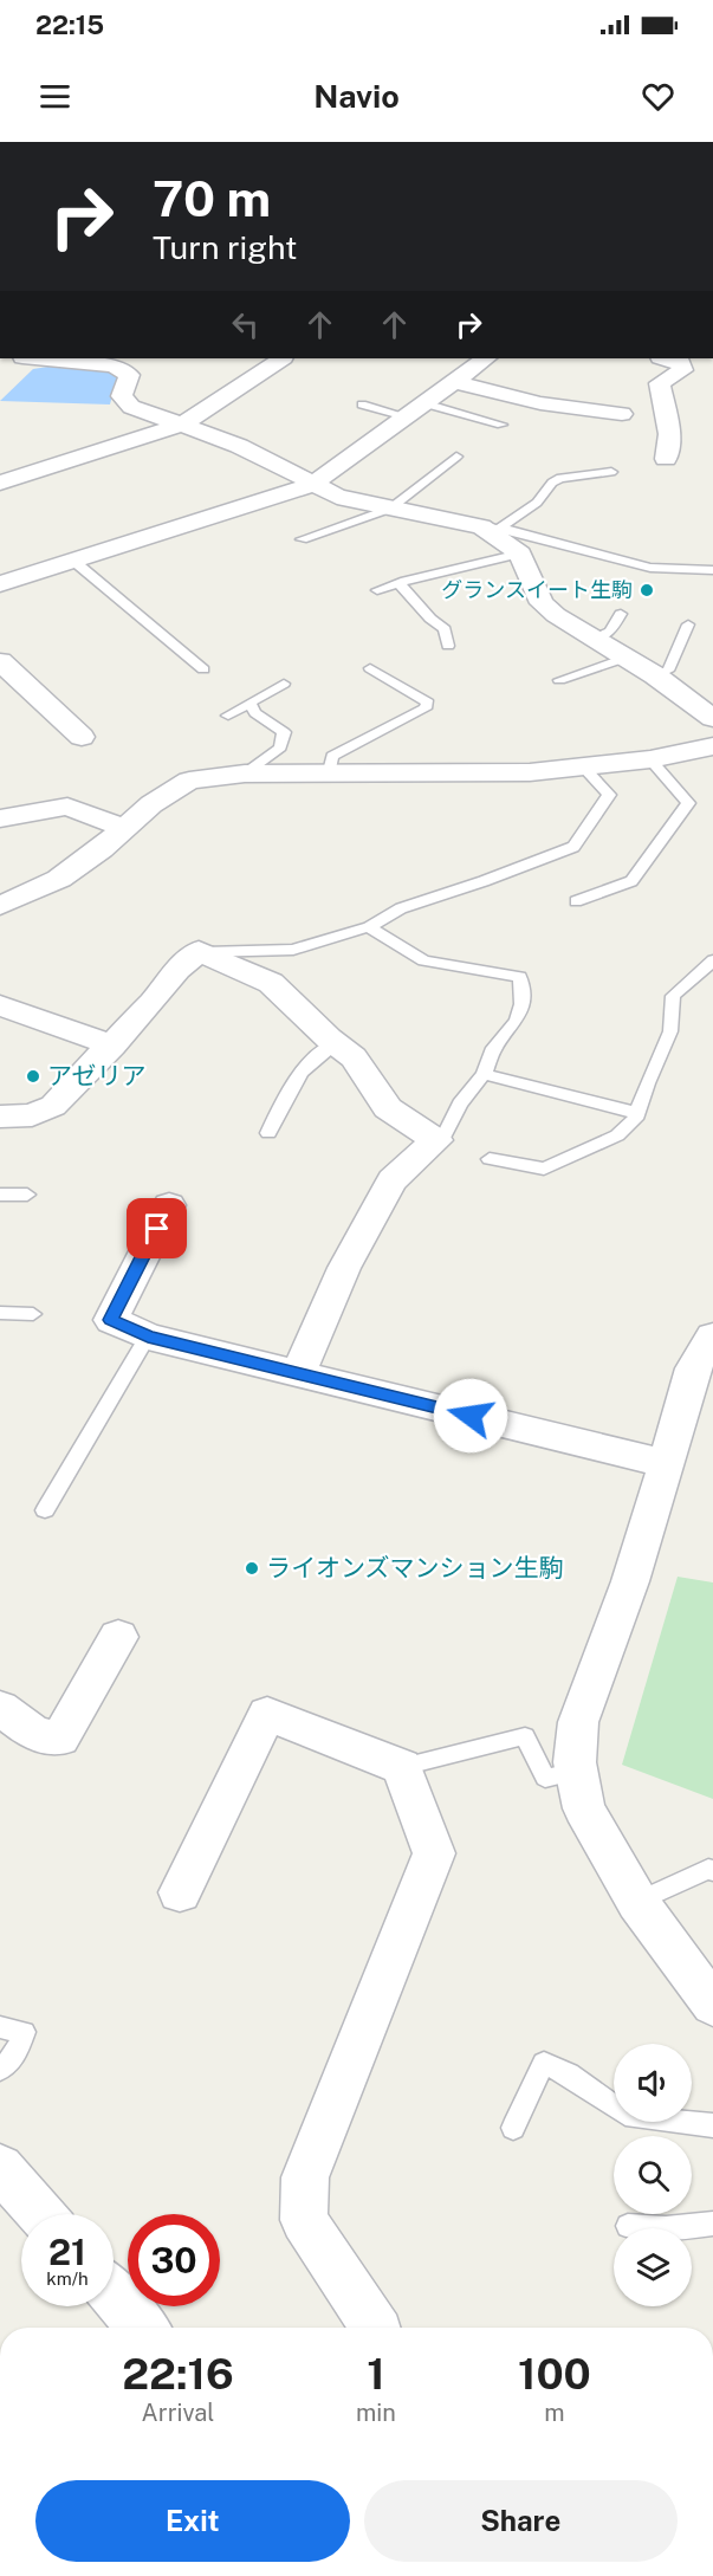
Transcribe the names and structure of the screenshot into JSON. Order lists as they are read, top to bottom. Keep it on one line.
{"places":["グランスイート生駒","アゼリア","ライオンズマンション生駒"],"page":{"status":"22:15","header":"Navio","turn":["70 m","Turn right"],"speed":"21 km/h","limit":"30","eta":["22:16","Arrival","1","min","100","m"],"buttons":["Exit","Share"]}}
